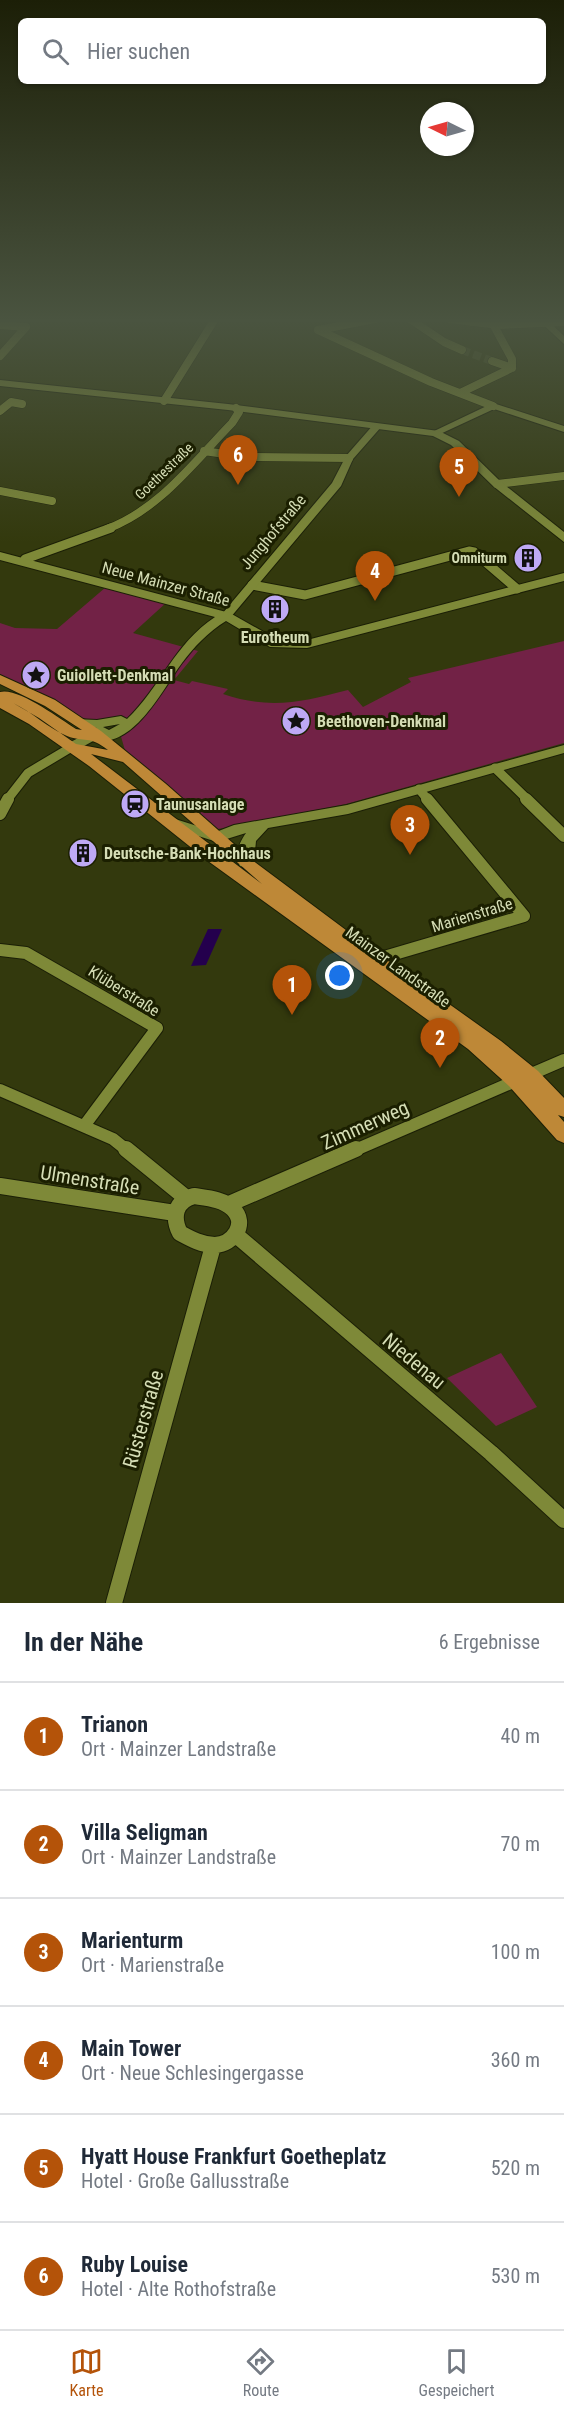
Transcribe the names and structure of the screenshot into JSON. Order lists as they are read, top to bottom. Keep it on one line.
{"streets":{"main road":["Junghofstraße","Neue Mainzer Straße","Mainzer Landstraße"],"street":["Goethestraße","Marienstraße","Klüberstraße","Zimmerweg","Ulmenstraße","Niedenau","Rüsterstraße"]},"crossings":[["Junghofstraße","Neue Mainzer Straße"],["Marienstraße","Mainzer Landstraße"],["Mainzer Landstraße","Zimmerweg"],["Zimmerweg","Ulmenstraße"],["Zimmerweg","Niedenau"],["Zimmerweg","Rüsterstraße"],["Ulmenstraße","Niedenau"],["Ulmenstraße","Rüsterstraße"],["Niedenau","Rüsterstraße"]],"places":{"building":["Omniturm","Eurotheum","Deutsche-Bank-Hochhaus"],"place":["Guiollett-Denkmal","Beethoven-Denkmal"],"station":["Taunusanlage"]},"north":"left","page":{"search":"Hier suchen","pins":["6","5","4","3","1","2"],"heading":["In der Nähe","6 Ergebnisse"],"list":[{"mark":"1","name":"Trianon","note":"Ort · Mainzer Landstraße","value":"40 m"},{"mark":"2","name":"Villa Seligman","note":"Ort · Mainzer Landstraße","value":"70 m"},{"mark":"3","name":"Marienturm","note":"Ort · Marienstraße","value":"100 m"},{"mark":"4","name":"Main Tower","note":"Ort · Neue Schlesingergasse","value":"360 m"},{"mark":"5","name":"Hyatt House Frankfurt Goetheplatz","note":"Hotel · Große Gallusstraße","value":"520 m"},{"mark":"6","name":"Ruby Louise","note":"Hotel · Alte Rothofstraße","value":"530 m"}],"nav":["Karte","Route","Gespeichert"]}}
